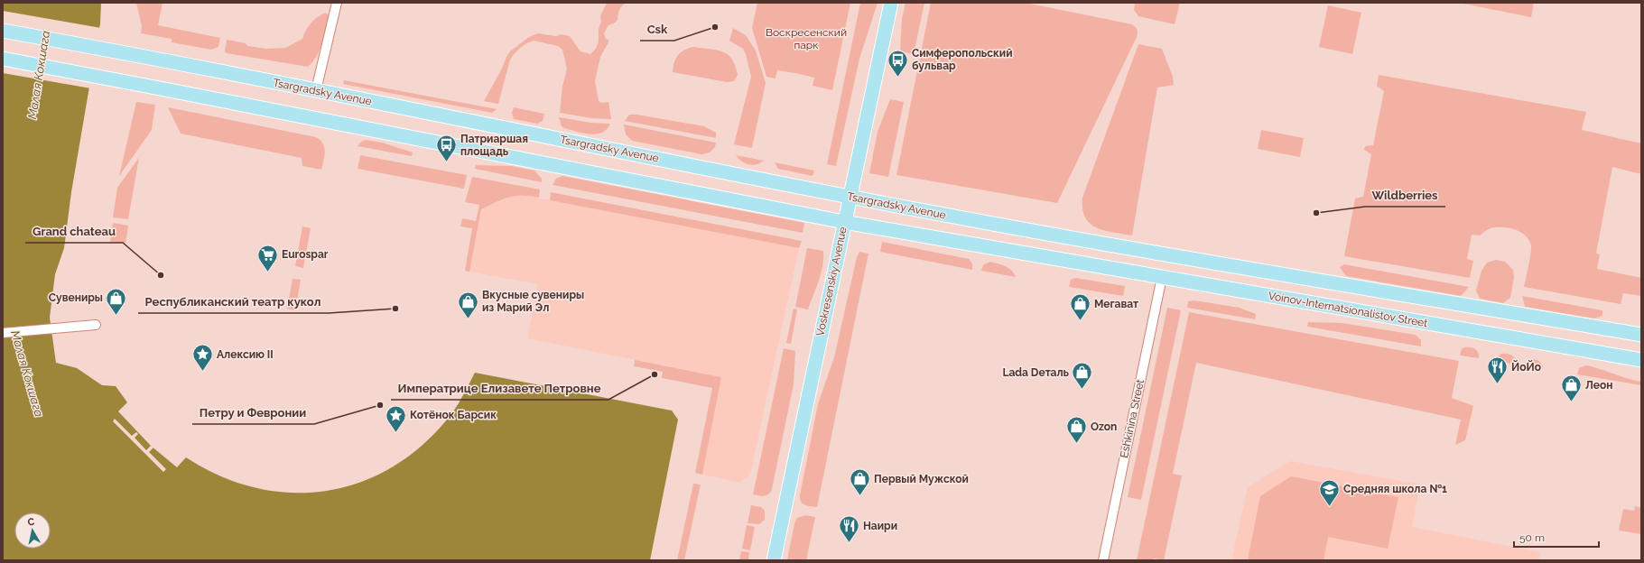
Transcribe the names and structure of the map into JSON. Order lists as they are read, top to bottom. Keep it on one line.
{"streets":{"main road":["Tsargradsky Avenue","Voskresenskiy Avenue","Voinov-Internatsionalistov Street"],"street":["Eshkinina Street"]},"crossings":[["Tsargradsky Avenue","Voskresenskiy Avenue"],["Voskresenskiy Avenue","Voinov-Internatsionalistov Street"],["Voinov-Internatsionalistov Street","Eshkinina Street"]],"water":["Малая Кокшага"],"parks":["Воскресенский парк"],"places":{"other":["Csk","Wildberries","Grand chateau","Республиканский театр кукол","Императрице Елизавете Петровне","Петру и Февронии"],"bus stop":["Симферопольский бульвар","Патриаршая площадь"],"supermarket":["Eurospar"],"shop":["Сувениры","Вкусные сувениры из Марий Эл","Мегават","Lada Dеталь","Леон","Ozon","Первый Мужской"],"place":["Алексию II","Котёнок Барсик"],"restaurant":["ЙоЙо","Наири"],"school or university":["Средняя школа №1"]},"scale_bar":"50 m","north":"top"}
